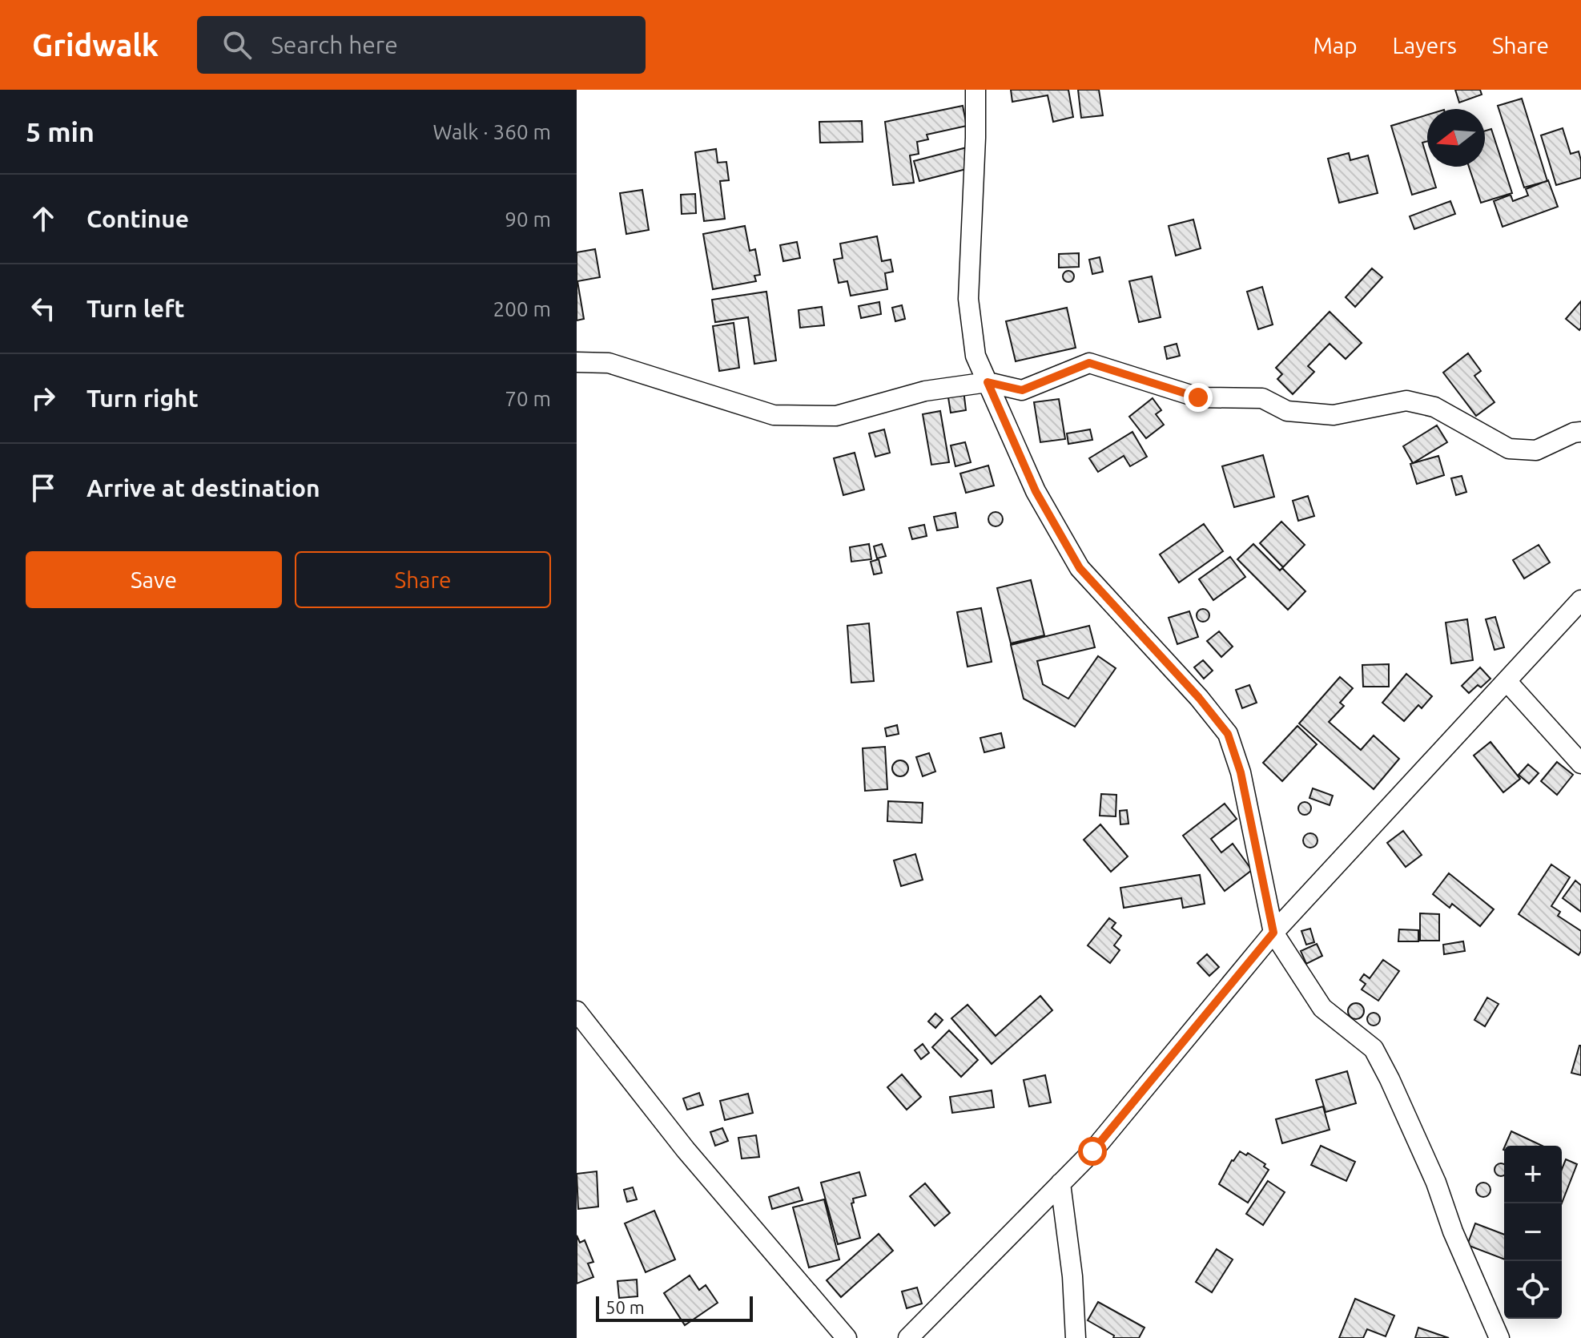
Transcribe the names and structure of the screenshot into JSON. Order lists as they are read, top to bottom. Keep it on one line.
{"scale_bar":"50 m","north":"left","page":{"header":"Gridwalk","search":"Search here","nav":["Map","Layers","Share"],"heading":["5 min","Walk · 360 m"],"list":[["Continue","90 m"],["Turn left","200 m"],["Turn right","70 m"],"Arrive at destination"],"buttons":["Save","Share"],"map_buttons":["+","−"],"scale":"50 m"}}
